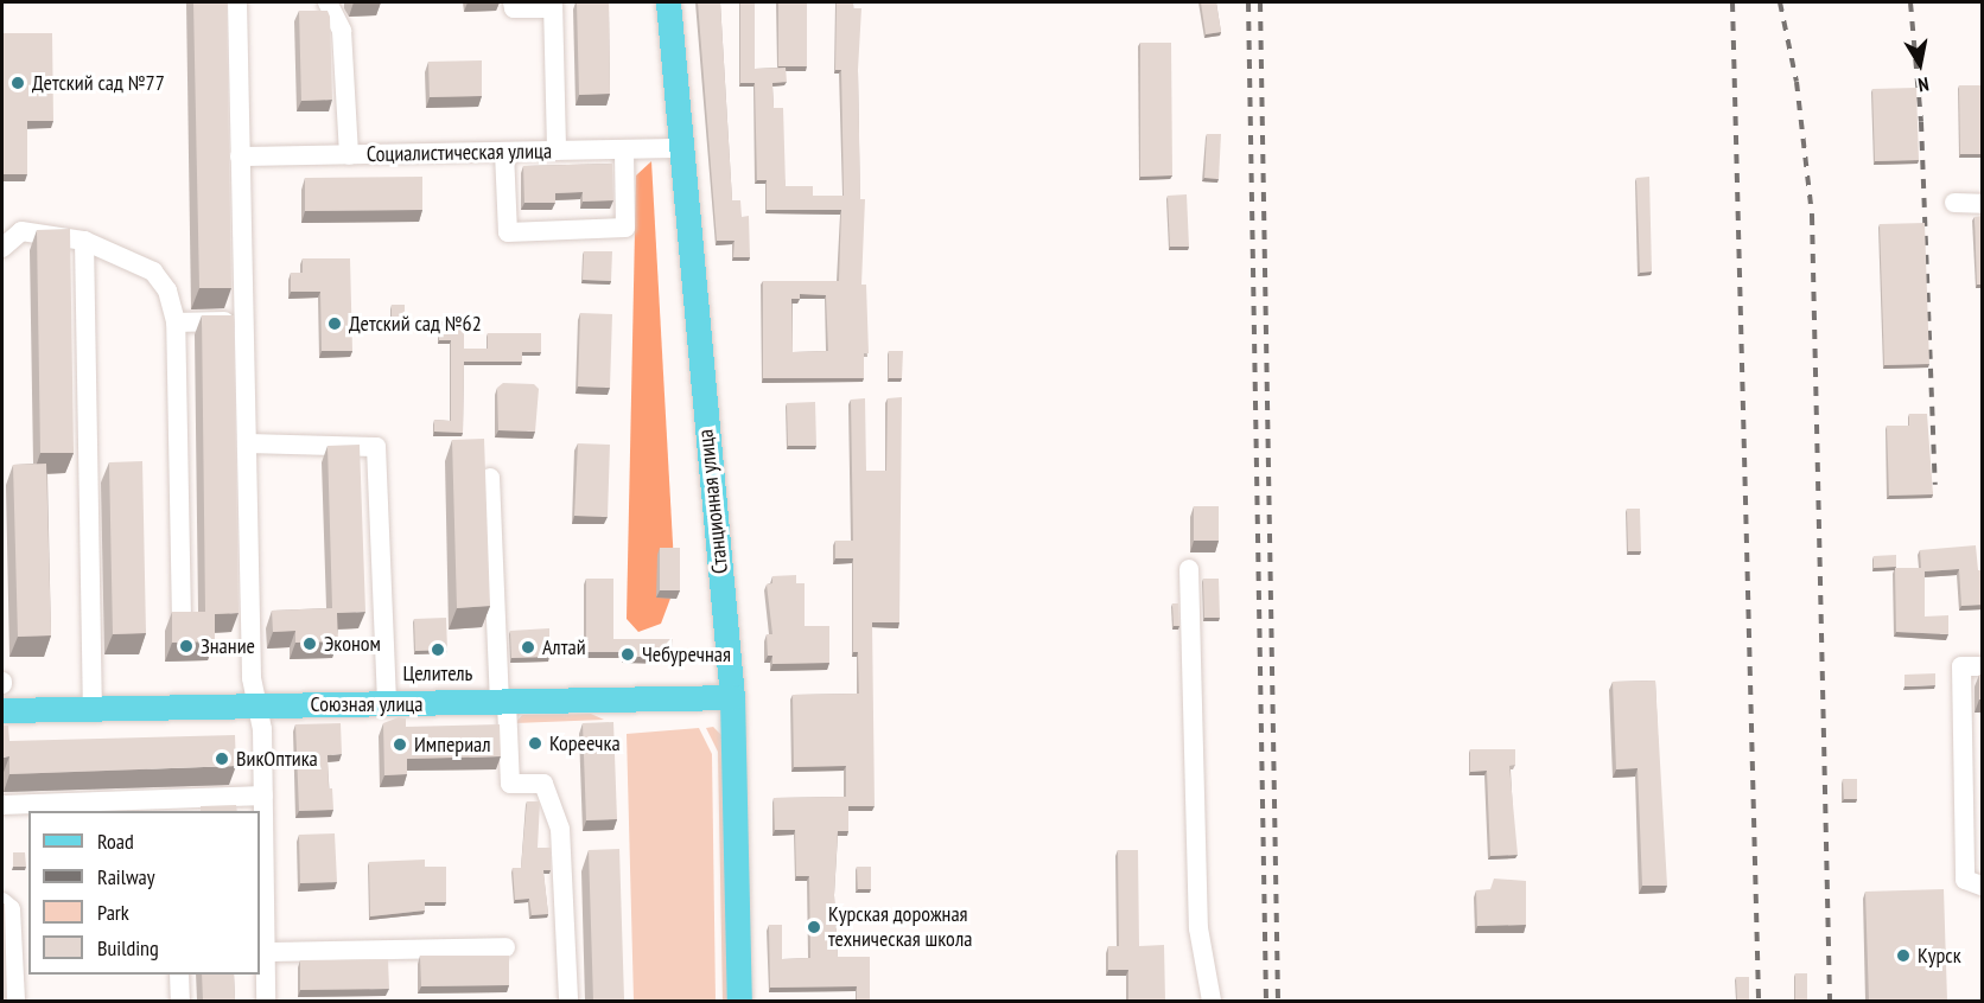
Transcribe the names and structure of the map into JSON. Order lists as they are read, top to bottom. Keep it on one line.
{"streets":{"main road":["Станционная улица","Союзная улица"],"street":["Социалистическая улица"]},"crossings":[["Социалистическая улица","Станционная улица"],["Станционная улица","Союзная улица"]],"places":["Детский сад №77","Детский сад №62","Эконом","Знание","Алтай","Целитель","Чебуречная","Кореечка","Империал","ВикОптика","Курская дорожная техническая школа","Курск"],"legend":["Road","Railway","Park","Building"],"north":"bottom"}
